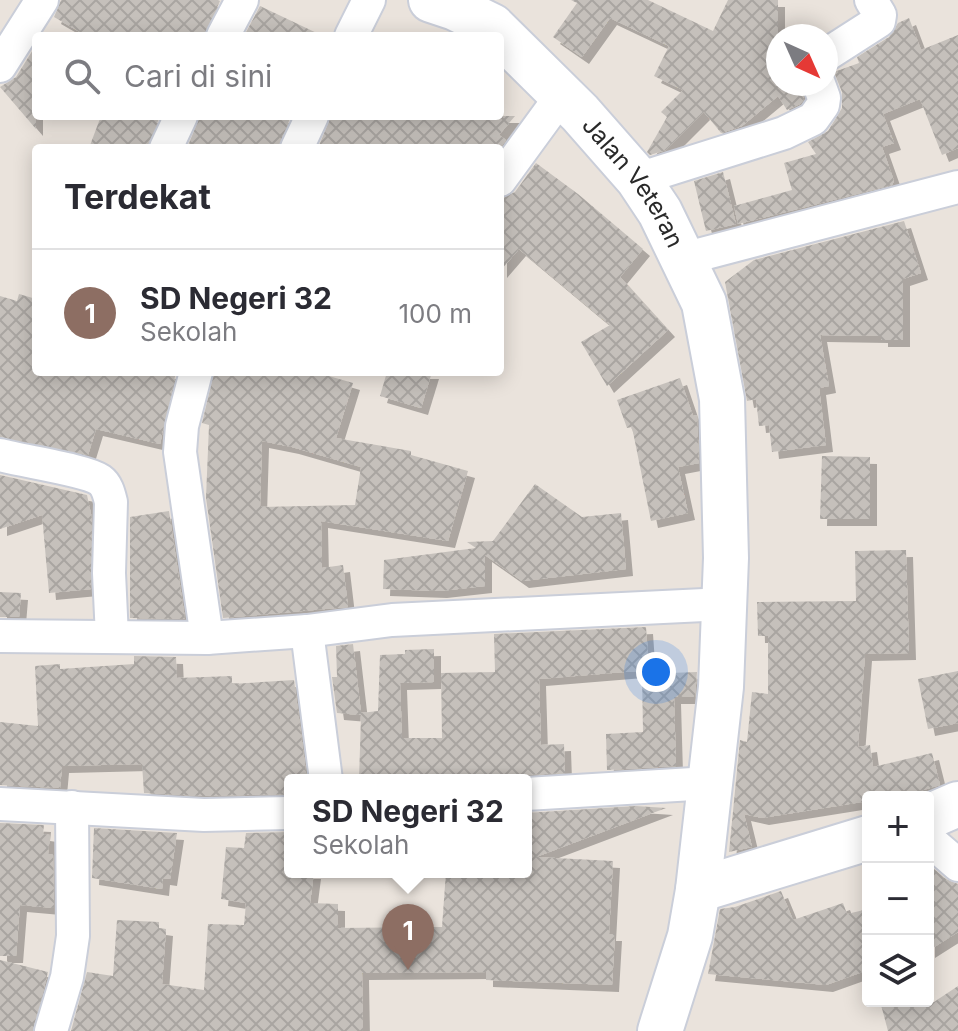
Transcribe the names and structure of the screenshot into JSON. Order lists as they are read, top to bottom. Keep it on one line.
{"streets":{"street":["Jalan Veteran"]},"north":"bottom right","page":{"search":"Cari di sini","heading":"Terdekat","list":[{"mark":"1","name":"SD Negeri 32","note":"Sekolah","value":"100 m"}],"popup":["SD Negeri 32","Sekolah"],"map_buttons":["+","−"],"pins":"1"}}
